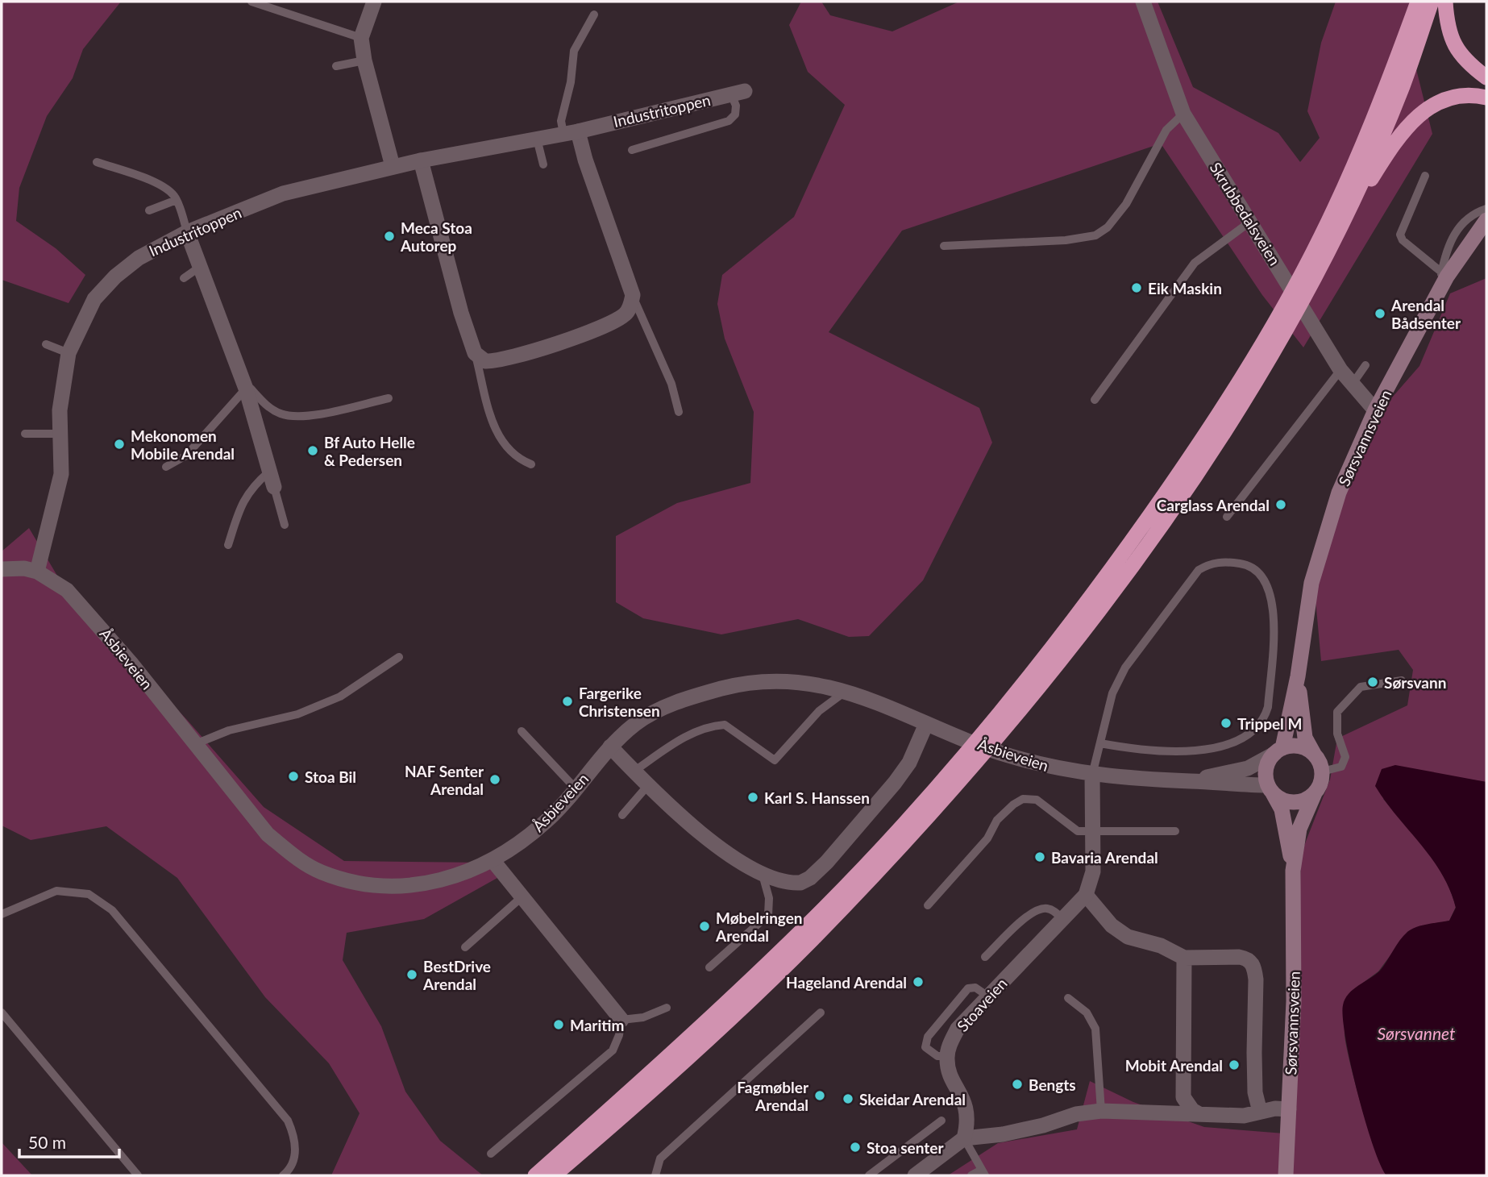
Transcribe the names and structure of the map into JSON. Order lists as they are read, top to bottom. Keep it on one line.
{"streets":{"main road":["Sørsvannsveien"],"street":["Industritoppen","Skrubbedalsveien","Åsbieveien","Stoaveien"]},"crossings":[["Industritoppen","Åsbieveien"],["Skrubbedalsveien","Sørsvannsveien"],["Sørsvannsveien","Åsbieveien"]],"water":["Sørsvannet"],"places":["Meca Stoa Autorep","Eik Maskin","Arendal Bådsenter","Mekonomen Mobile Arendal","Bf Auto Helle & Pedersen","Carglass Arendal","Sørsvann","Fargerike Christensen","Trippel M","Stoa Bil","NAF Senter Arendal","Karl S. Hanssen","Bavaria Arendal","Møbelringen Arendal","BestDrive Arendal","Hageland Arendal","Maritim","Mobit Arendal","Bengts","Fagmøbler Arendal","Skeidar Arendal","Stoa senter"],"scale_bar":"50 m"}
